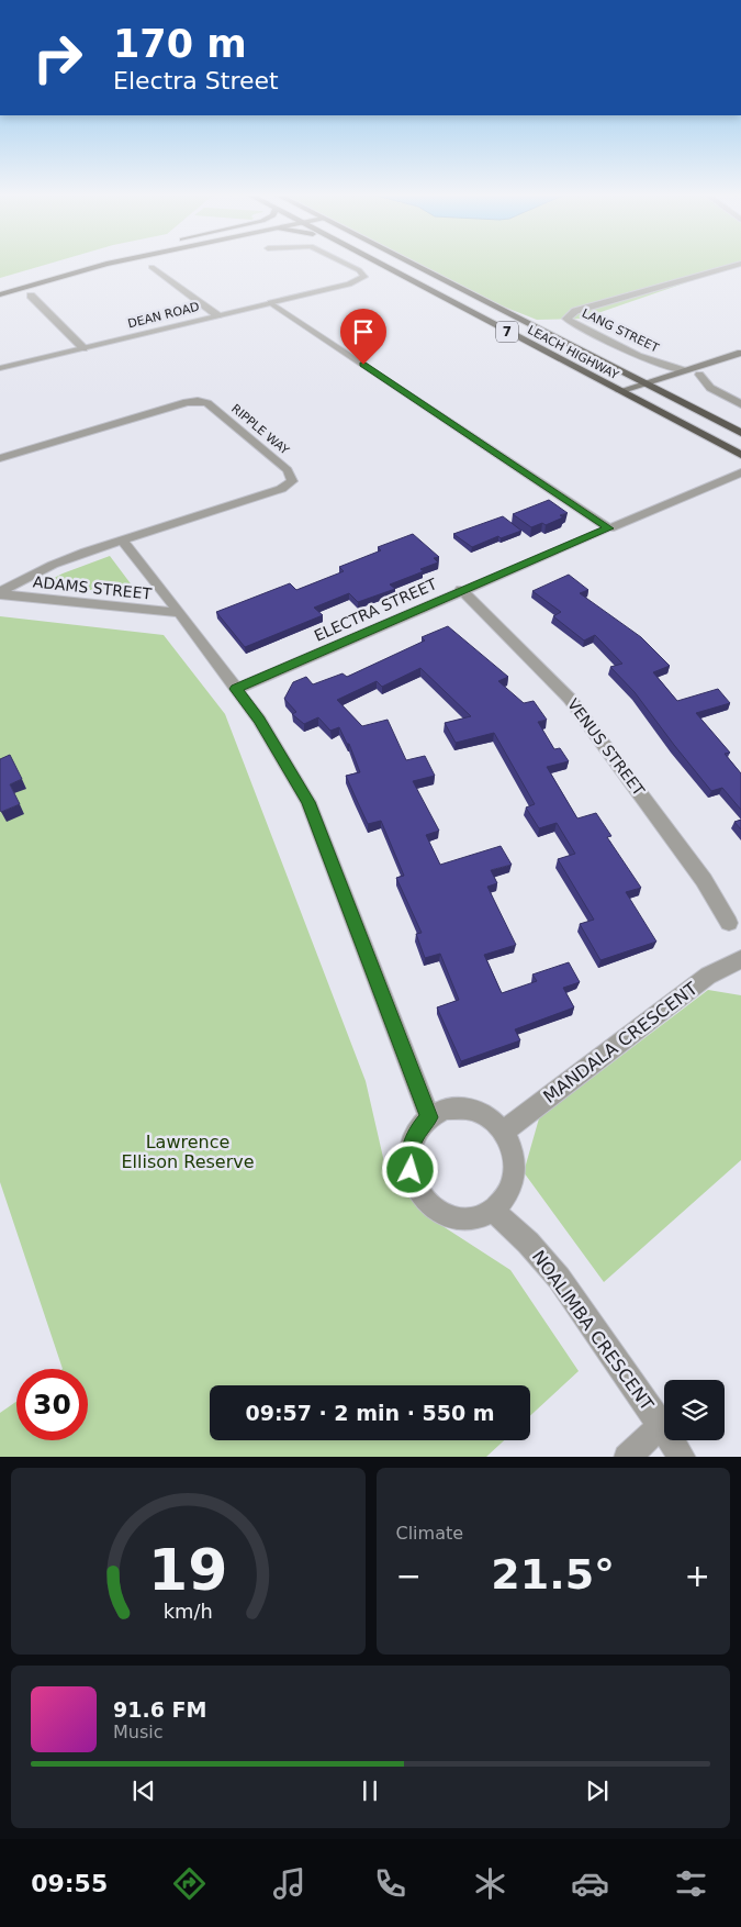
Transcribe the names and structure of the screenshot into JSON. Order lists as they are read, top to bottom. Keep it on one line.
{"streets":{"highway":["7","LEACH HIGHWAY"],"street":["DEAN ROAD","LANG STREET","RIPPLE WAY","ADAMS STREET","ELECTRA STREET","VENUS STREET","MANDALA CRESCENT","NOALIMBA CRESCENT"]},"crossings":[["RIPPLE WAY","ADAMS STREET"],["ELECTRA STREET","VENUS STREET"],["MANDALA CRESCENT","NOALIMBA CRESCENT"]],"parks":["Lawrence Ellison Reserve"],"page":{"turn":["170 m","Electra Street"],"limit":"30","trip":"09:57 · 2 min · 550 m","tile":"Climate","heat":["−","21.5°","+"],"song":["91.6 FM","Music"],"tabs":"09:55","gauge":["19","km/h"]}}
